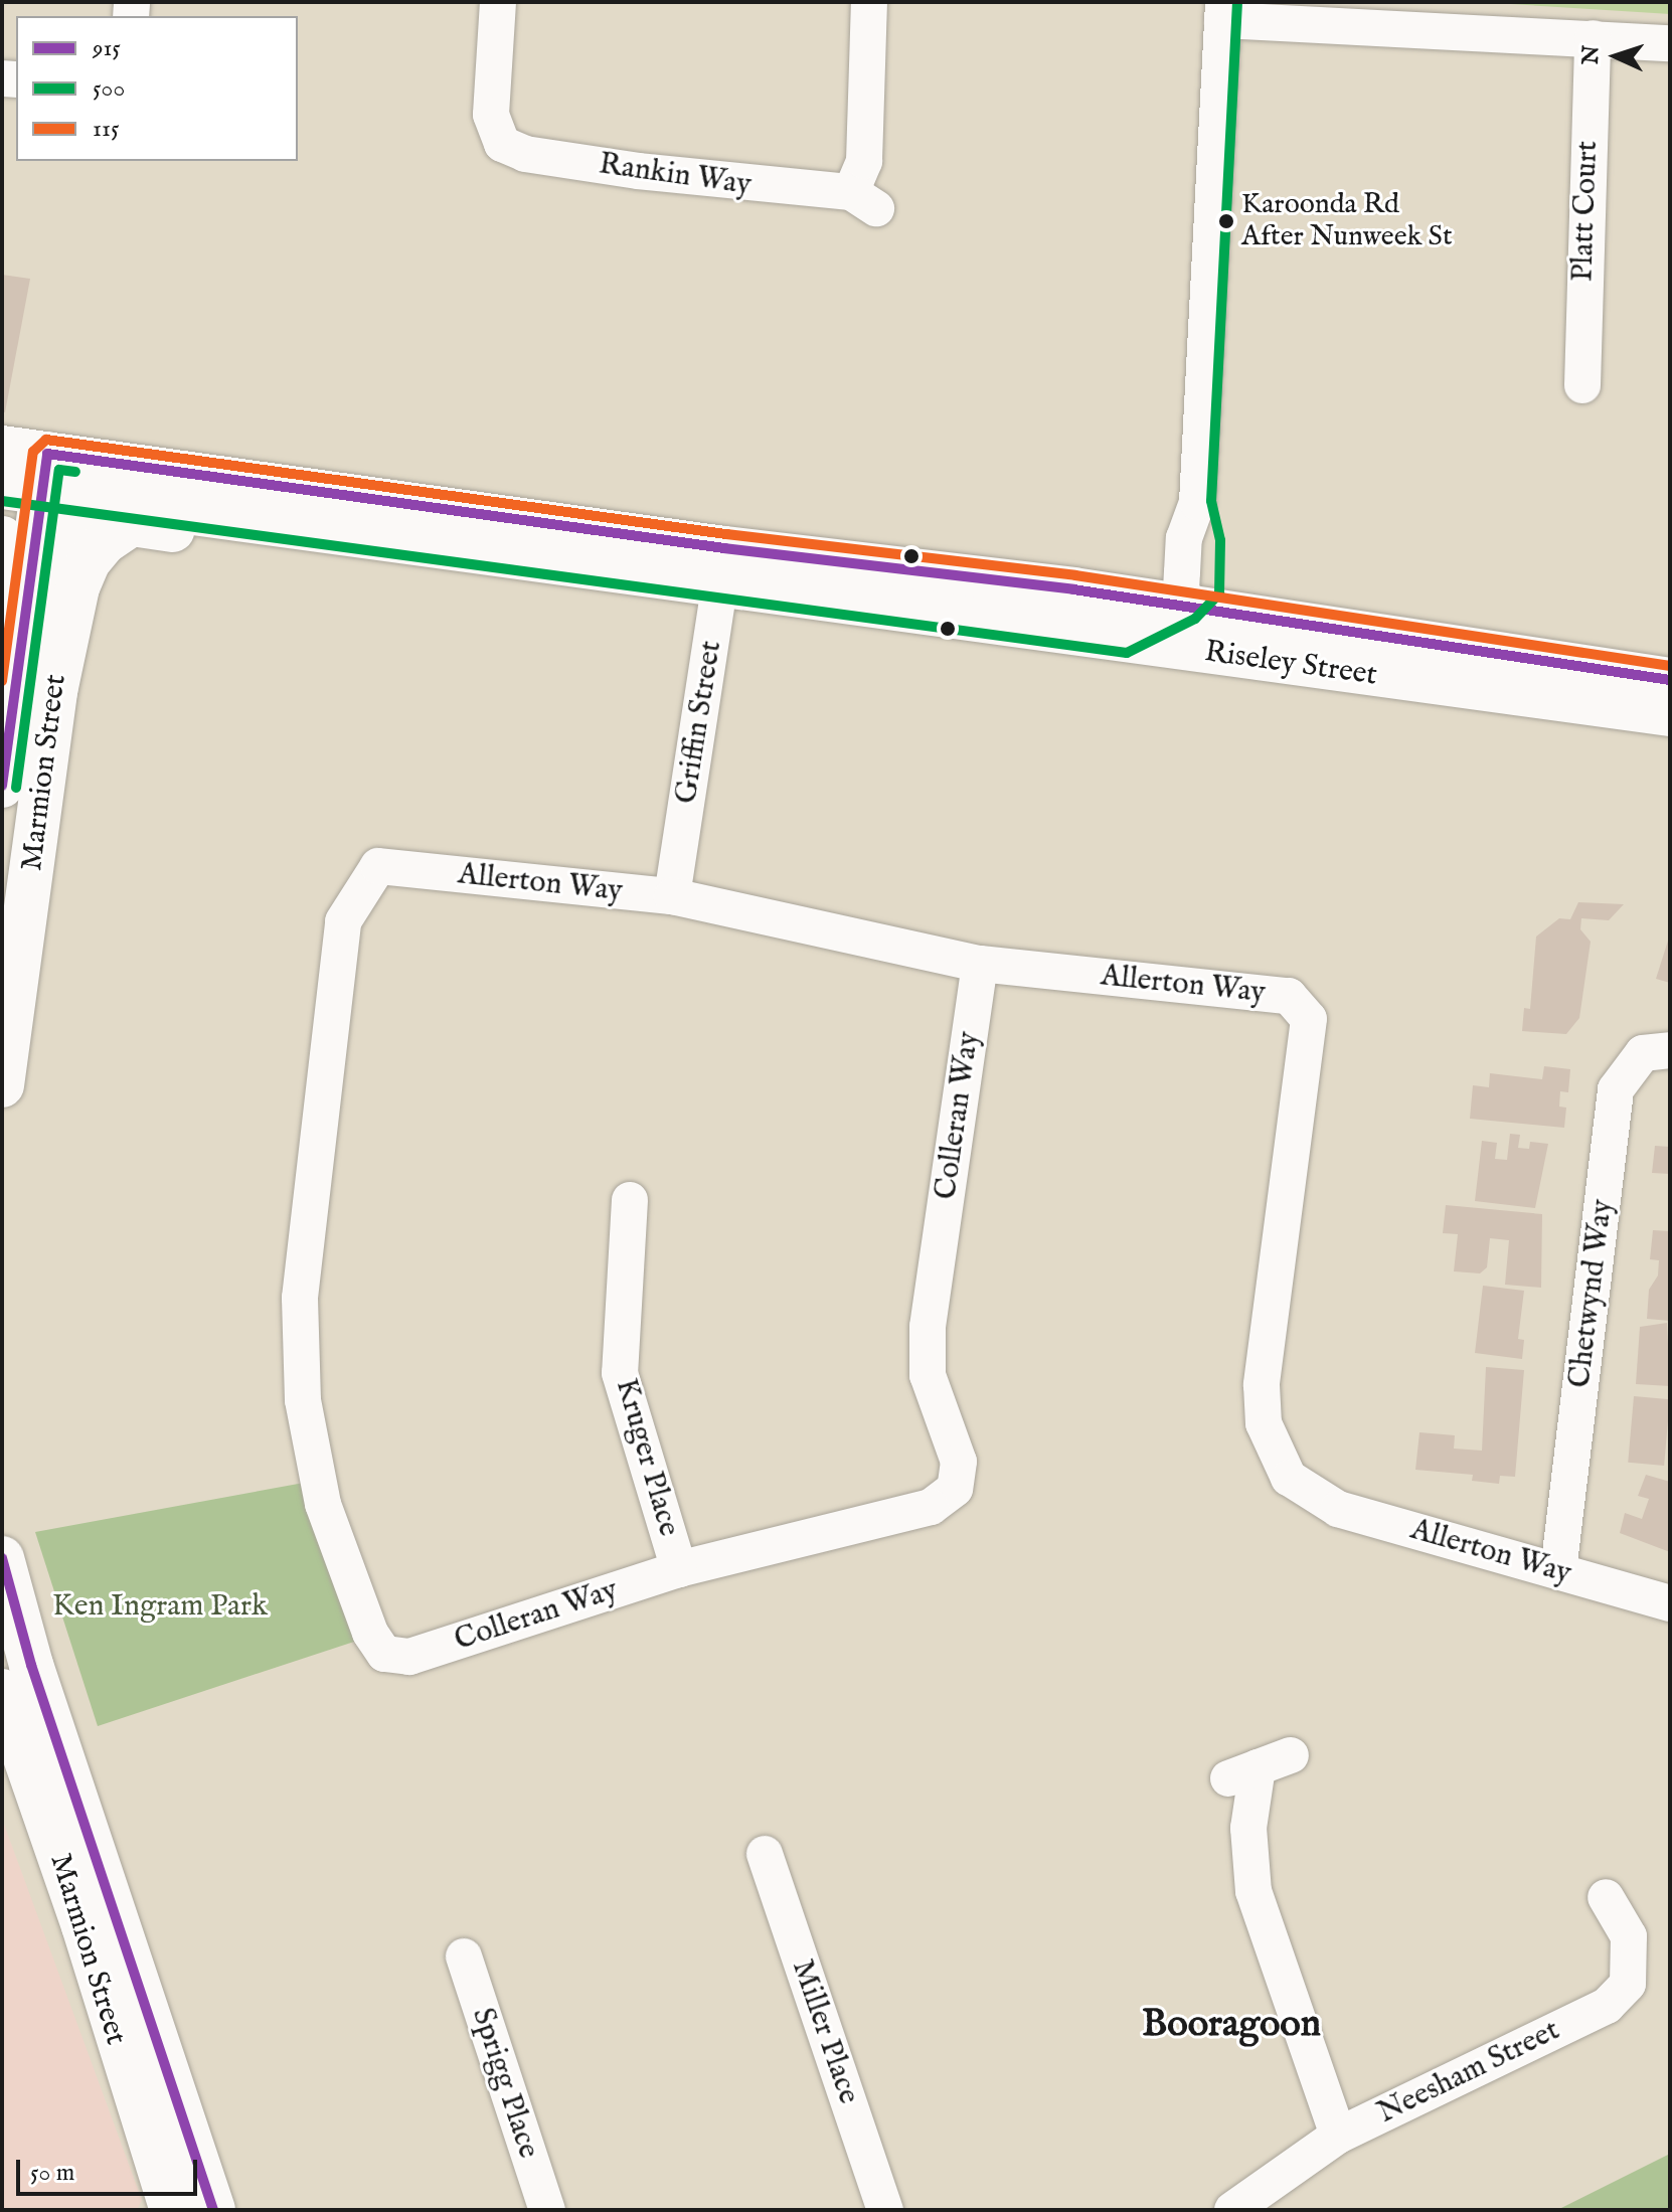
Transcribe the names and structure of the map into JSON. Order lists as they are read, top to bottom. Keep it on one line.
{"streets":{"main road":["Riseley Street","Marmion Street"],"street":["Rankin Way","Platt Court","Griffin Street","Allerton Way","Colleran Way","Chetwynd Way","Kruger Place","Miller Place","Neesham Street","Sprigg Place"]},"crossings":[["Riseley Street","Griffin Street"],["Riseley Street","Marmion Street"],["Griffin Street","Allerton Way"],["Allerton Way","Colleran Way"],["Allerton Way","Chetwynd Way"],["Colleran Way","Kruger Place"]],"districts":["Booragoon"],"parks":["Ken Ingram Park"],"places":["Karoonda Rd After Nunweek St"],"lines":["transit line 500","transit line 115","transit line 915"],"legend":["915","500","115"],"scale_bar":"50 m","north":"left"}
